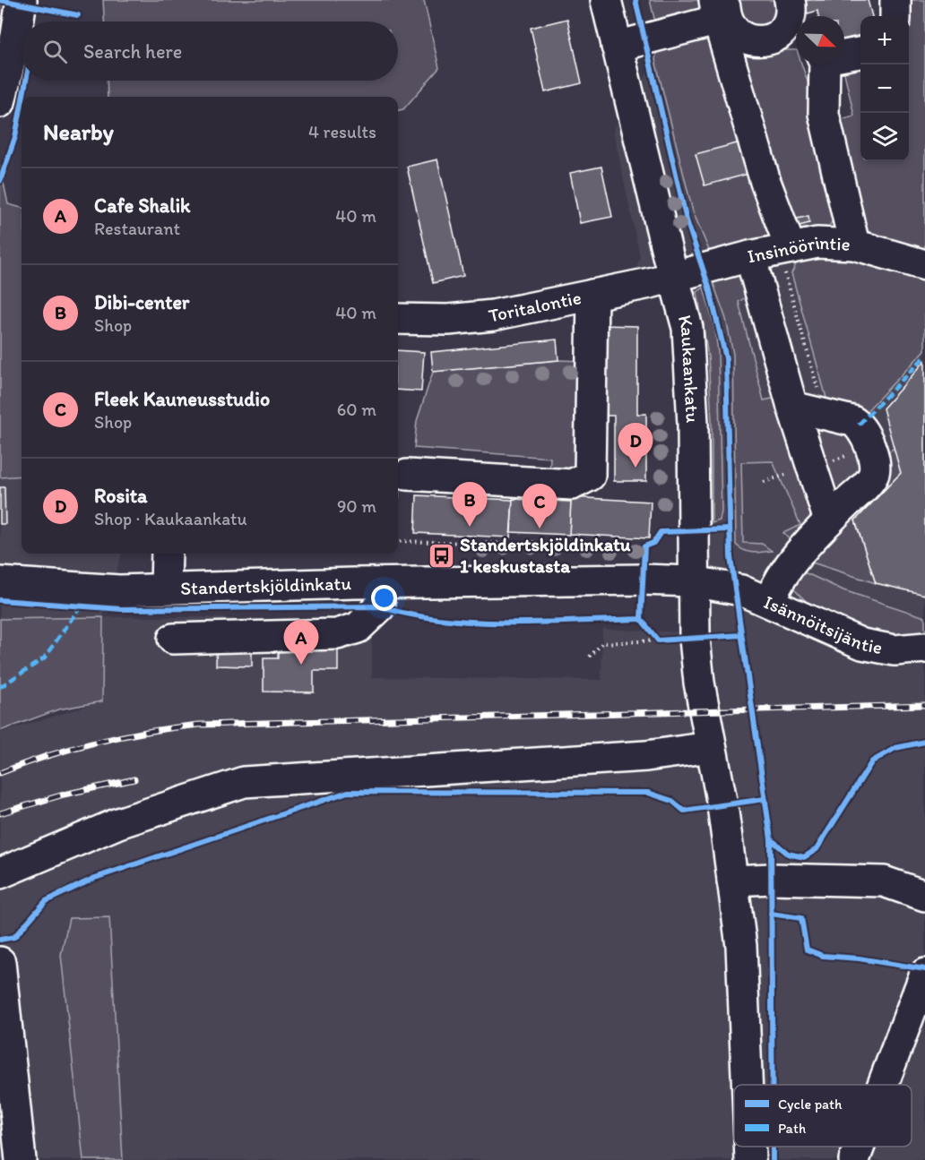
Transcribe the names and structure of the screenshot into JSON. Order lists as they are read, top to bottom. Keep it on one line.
{"streets":{"street":["Insinöörintie","Toritalontie","Kaukaankatu","Standertskjöldinkatu","Isännöitsijäntie"]},"crossings":[["Insinöörintie","Toritalontie"],["Insinöörintie","Kaukaankatu"],["Toritalontie","Kaukaankatu"],["Kaukaankatu","Standertskjöldinkatu"],["Kaukaankatu","Isännöitsijäntie"],["Standertskjöldinkatu","Isännöitsijäntie"]],"places":{"bus stop":["Standertskjöldinkatu 1 keskustasta"]},"legend":["Cycle path","Path"],"north":"bottom right","page":{"map_buttons":["+","−"],"search":"Search here","heading":["Nearby","4 results"],"list":[{"mark":"A","name":"Cafe Shalik","note":"Restaurant","value":"40 m"},{"mark":"B","name":"Dibi-center","note":"Shop","value":"40 m"},{"mark":"C","name":"Fleek Kauneusstudio","note":"Shop","value":"60 m"},{"mark":"D","name":"Rosita","note":"Shop · Kaukaankatu","value":"90 m"}],"pins":["D","B","C","A"]}}
